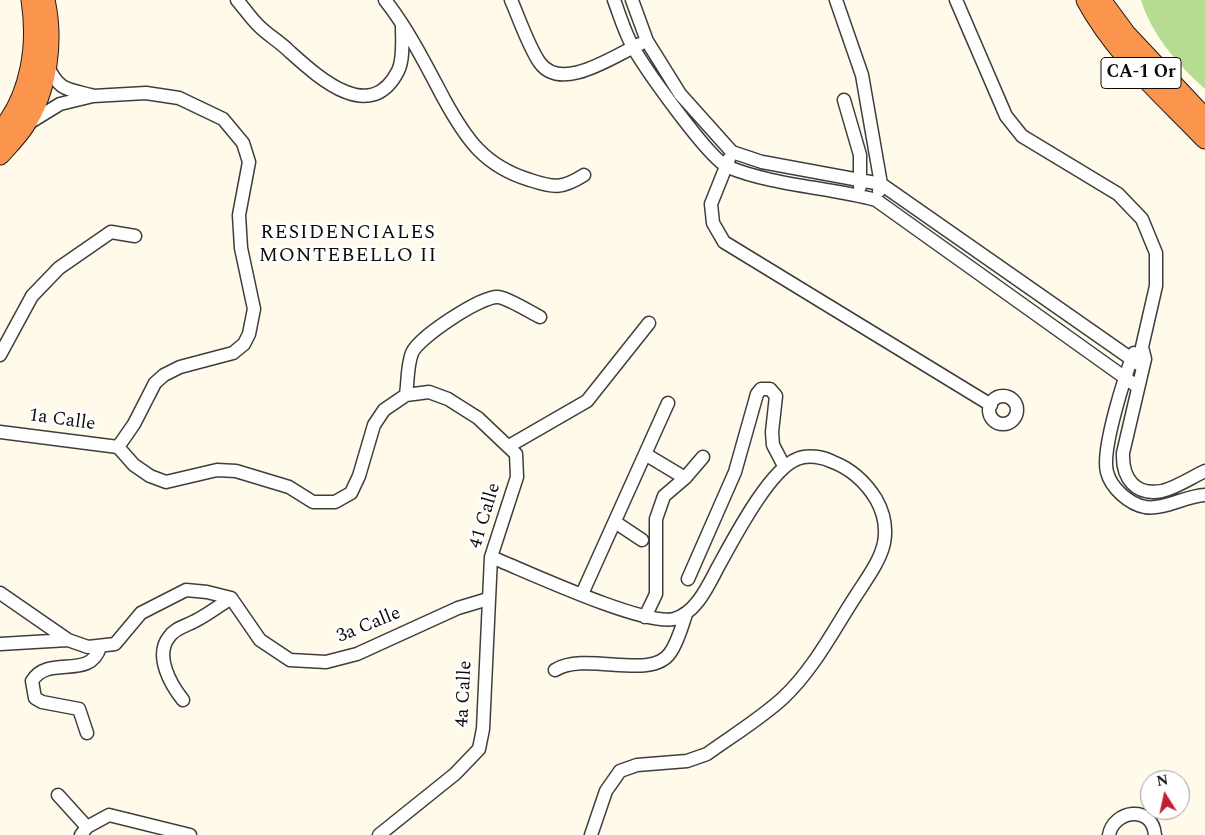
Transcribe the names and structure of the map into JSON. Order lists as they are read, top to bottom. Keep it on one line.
{"streets":{"highway":["CA-1 Or"],"street":["1a Calle","41 Calle","3a Calle","4a Calle"]},"crossings":[["41 Calle","3a Calle"],["41 Calle","4a Calle"],["3a Calle","4a Calle"]],"districts":["RESIDENCIALES MONTEBELLO II"],"north":"top"}
